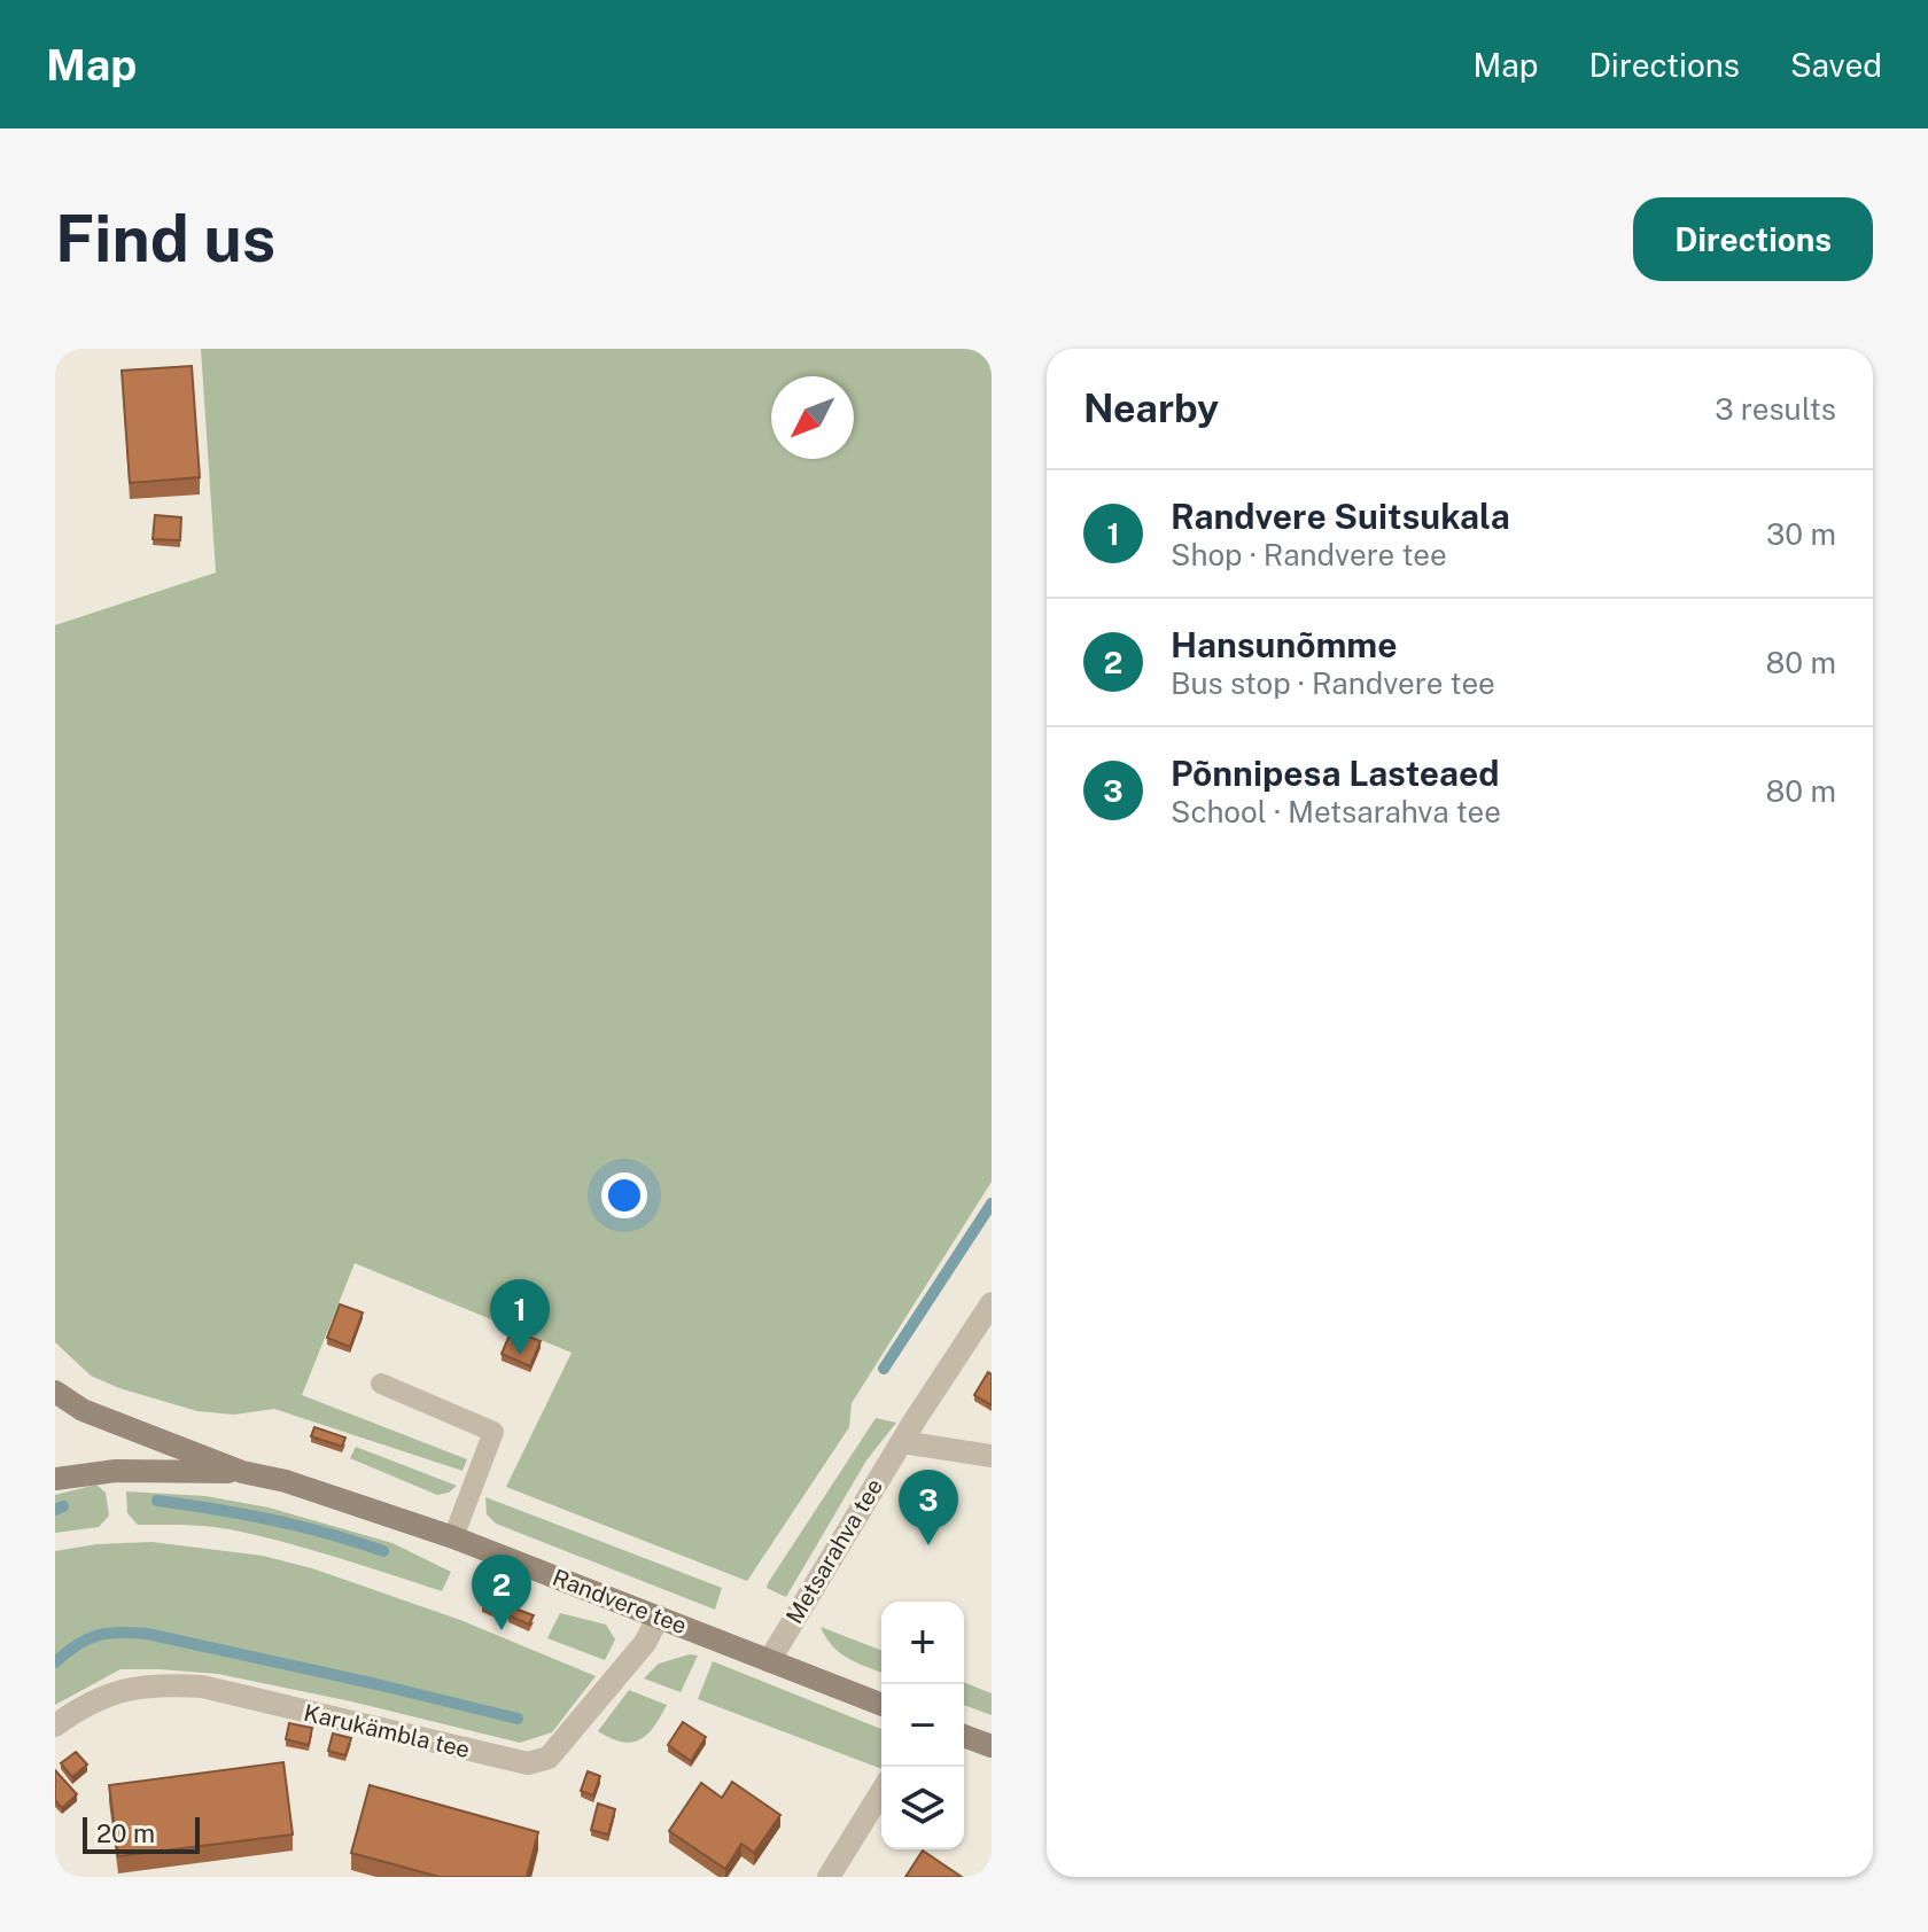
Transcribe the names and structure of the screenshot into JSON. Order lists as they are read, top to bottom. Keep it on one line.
{"streets":{"street":["Metsarahva tee","Randvere tee","Karukämbla tee"]},"crossings":[["Metsarahva tee","Randvere tee"],["Randvere tee","Karukämbla tee"]],"scale_bar":"20 m","north":"bottom left","page":{"header":"Map","nav":["Map","Directions","Saved"],"buttons":"Directions","title":"Find us","heading":["Nearby","3 results"],"list":[{"mark":"1","name":"Randvere Suitsukala","note":"Shop · Randvere tee","value":"30 m"},{"mark":"2","name":"Hansunõmme","note":"Bus stop · Randvere tee","value":"80 m"},{"mark":"3","name":"Põnnipesa Lasteaed","note":"School · Metsarahva tee","value":"80 m"}],"pins":["1","3","2"],"map_buttons":["+","−"],"scale":"20 m"}}
